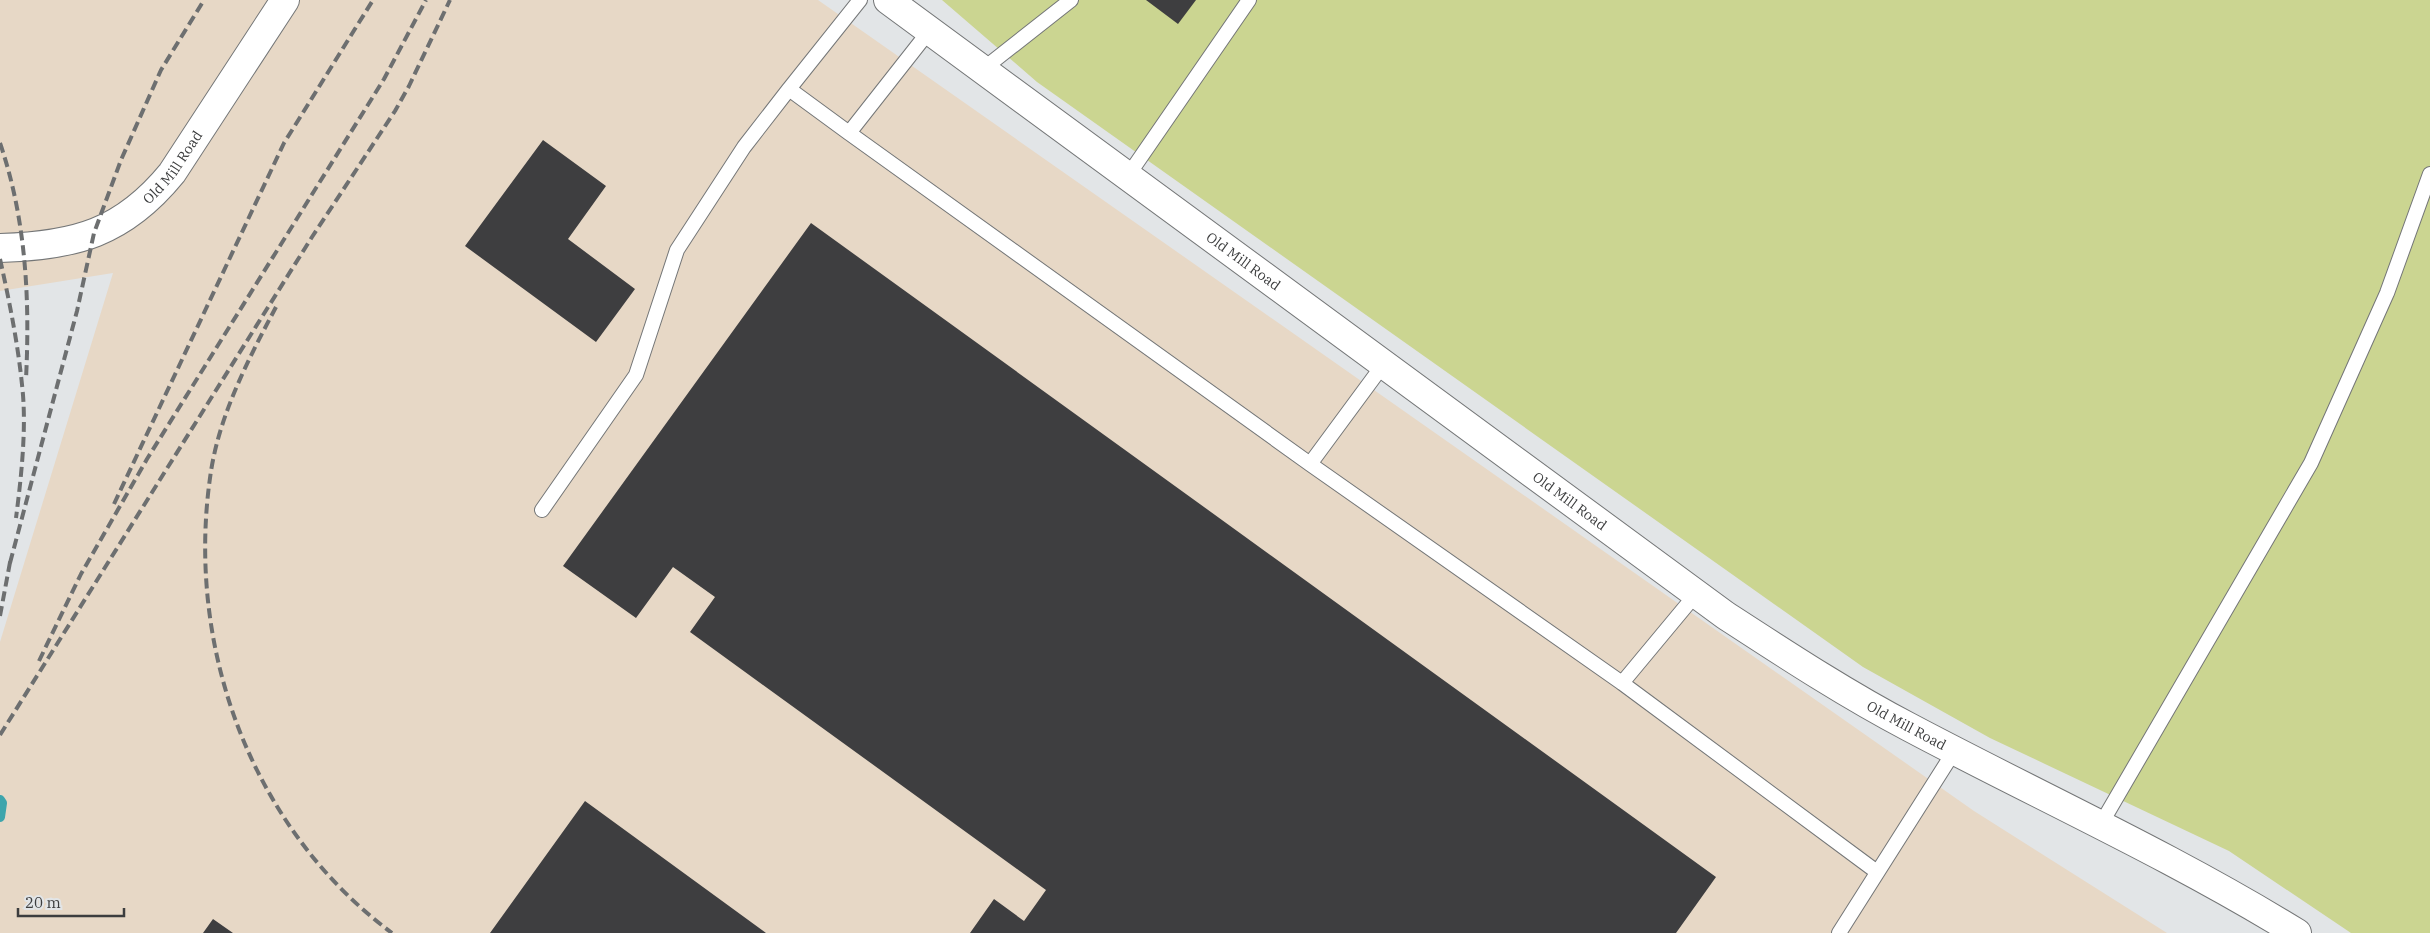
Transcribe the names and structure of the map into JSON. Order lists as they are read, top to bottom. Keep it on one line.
{"streets":{"street":["Old Mill Road"]},"scale_bar":"20 m"}
